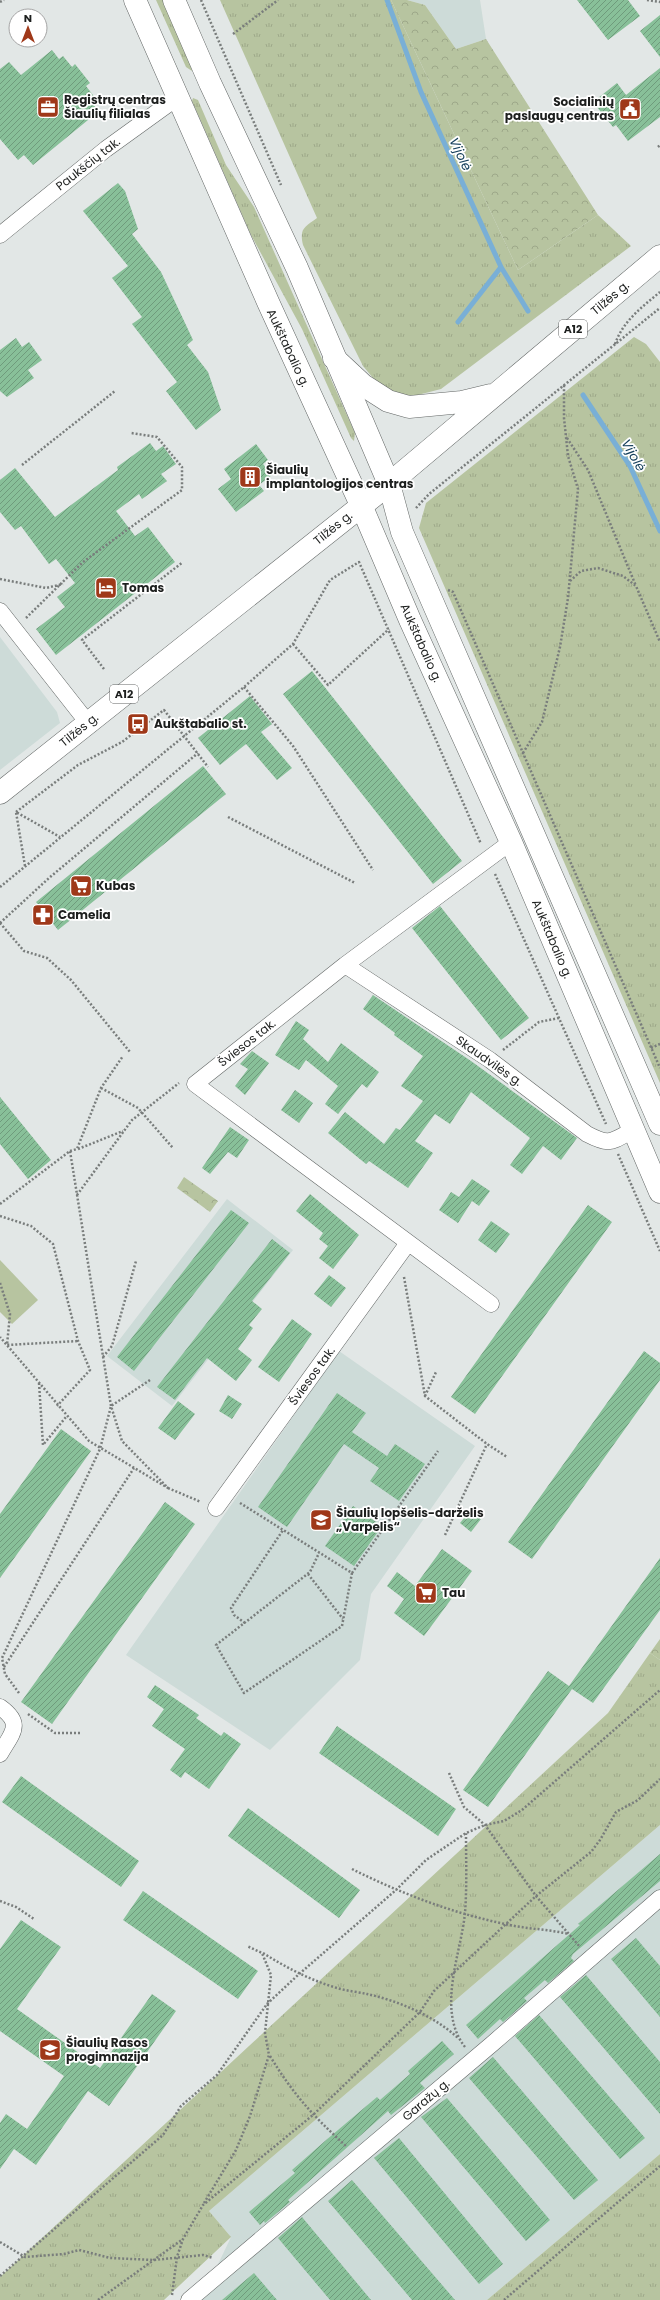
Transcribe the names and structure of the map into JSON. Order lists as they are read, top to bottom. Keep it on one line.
{"streets":{"main road":["Tilžės g.","A12","Aukštabalio g."],"street":["Paukščių tak.","Šviesos tak.","Skaudvilės g.","Garažų g."]},"crossings":[["Paukščių tak.","Aukštabalio g."],["Tilžės g.","Aukštabalio g."],["Aukštabalio g.","Šviesos tak."],["Šviesos tak.","Skaudvilės g."]],"water":["Vijolė"],"places":{"office":["Registrų centras Šiaulių filialas"],"public building":["Socialinių paslaugų centras"],"building":["Šiaulių implantologijos centras"],"hotel":["Tomas"],"bus stop":["Aukštabalio st."],"supermarket":["Kubas","Tau"],"pharmacy":["Camelia"],"school or university":["Šiaulių lopšelis-darželis „Varpelis“","Šiaulių Rasos progimnazija"]},"north":"top"}
